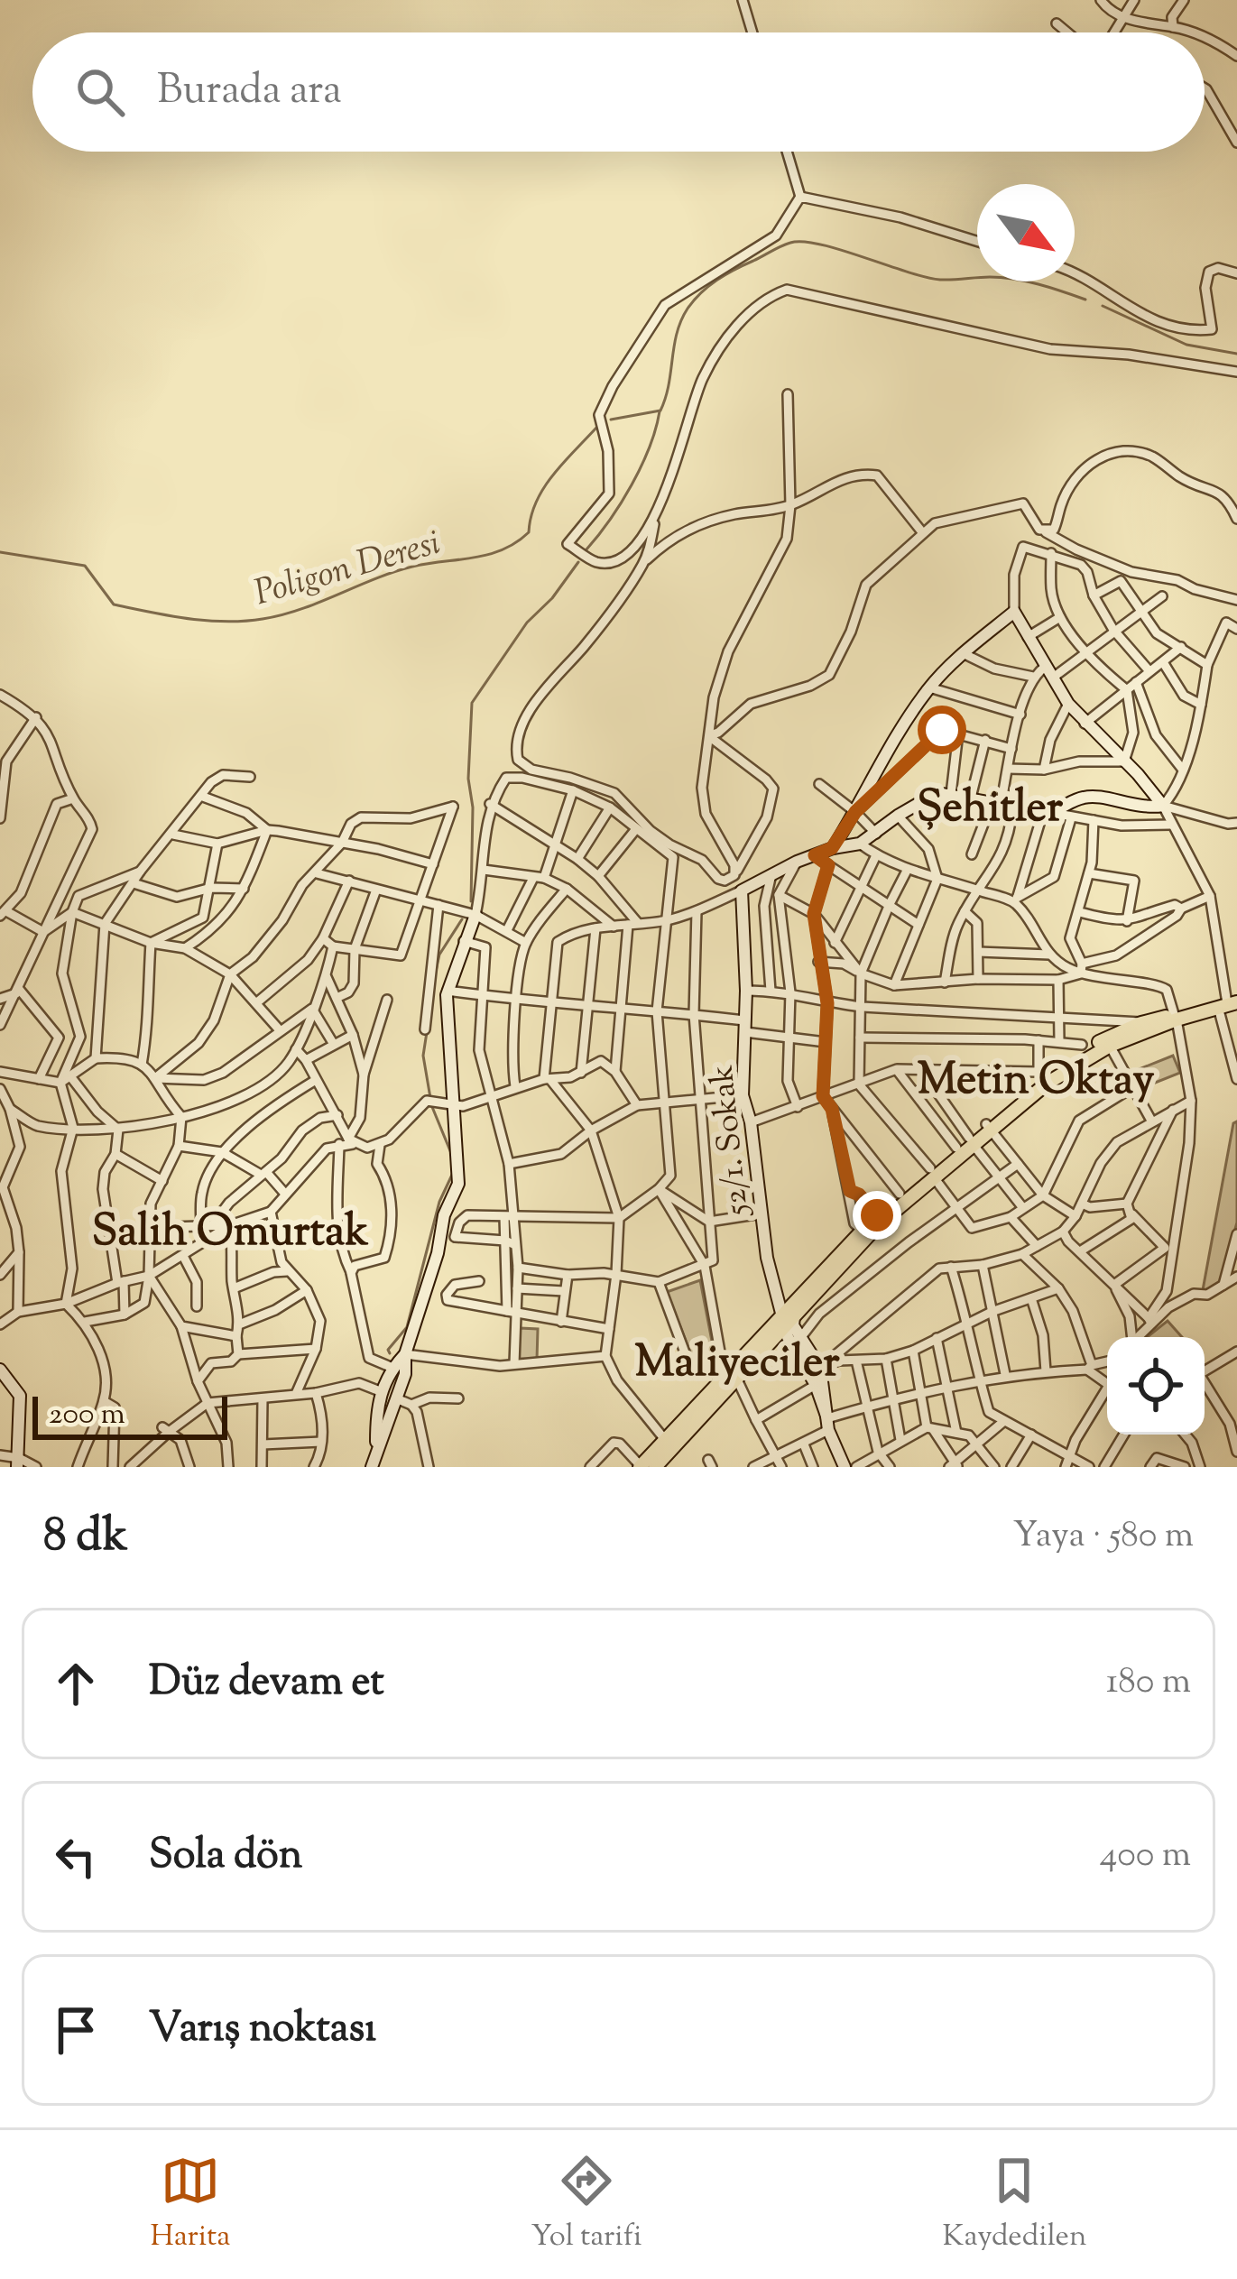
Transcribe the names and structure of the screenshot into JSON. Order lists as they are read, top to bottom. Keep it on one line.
{"streets":{"street":["52/1. Sokak"]},"districts":["Şehitler","Metin Oktay","Salih Omurtak","Maliyeciler"],"water":["Poligon Deresi"],"scale_bar":"200 m","north":"bottom right","page":{"search":"Burada ara","scale":"200 m","heading":["8 dk","Yaya · 580 m"],"list":[["Düz devam et","180 m"],["Sola dön","400 m"],"Varış noktası"],"nav":["Harita","Yol tarifi","Kaydedilen"]}}
